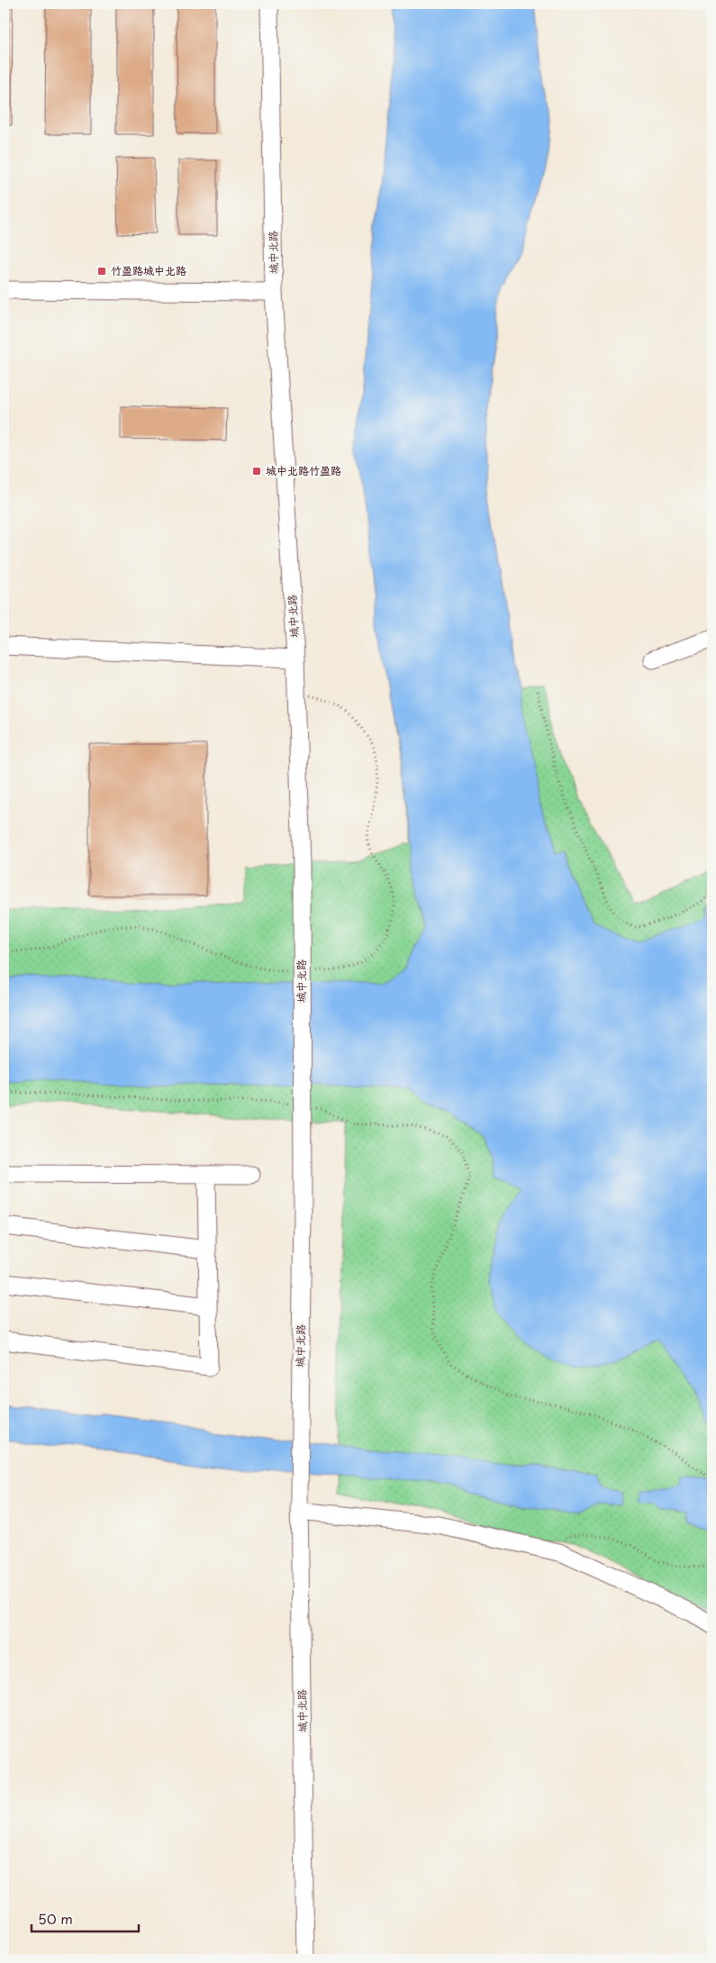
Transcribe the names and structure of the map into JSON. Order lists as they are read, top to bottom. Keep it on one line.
{"streets":{"street":["城中北路"]},"places":{"transit":["竹盈路城中北路","城中北路竹盈路"]},"scale_bar":"50 m"}
